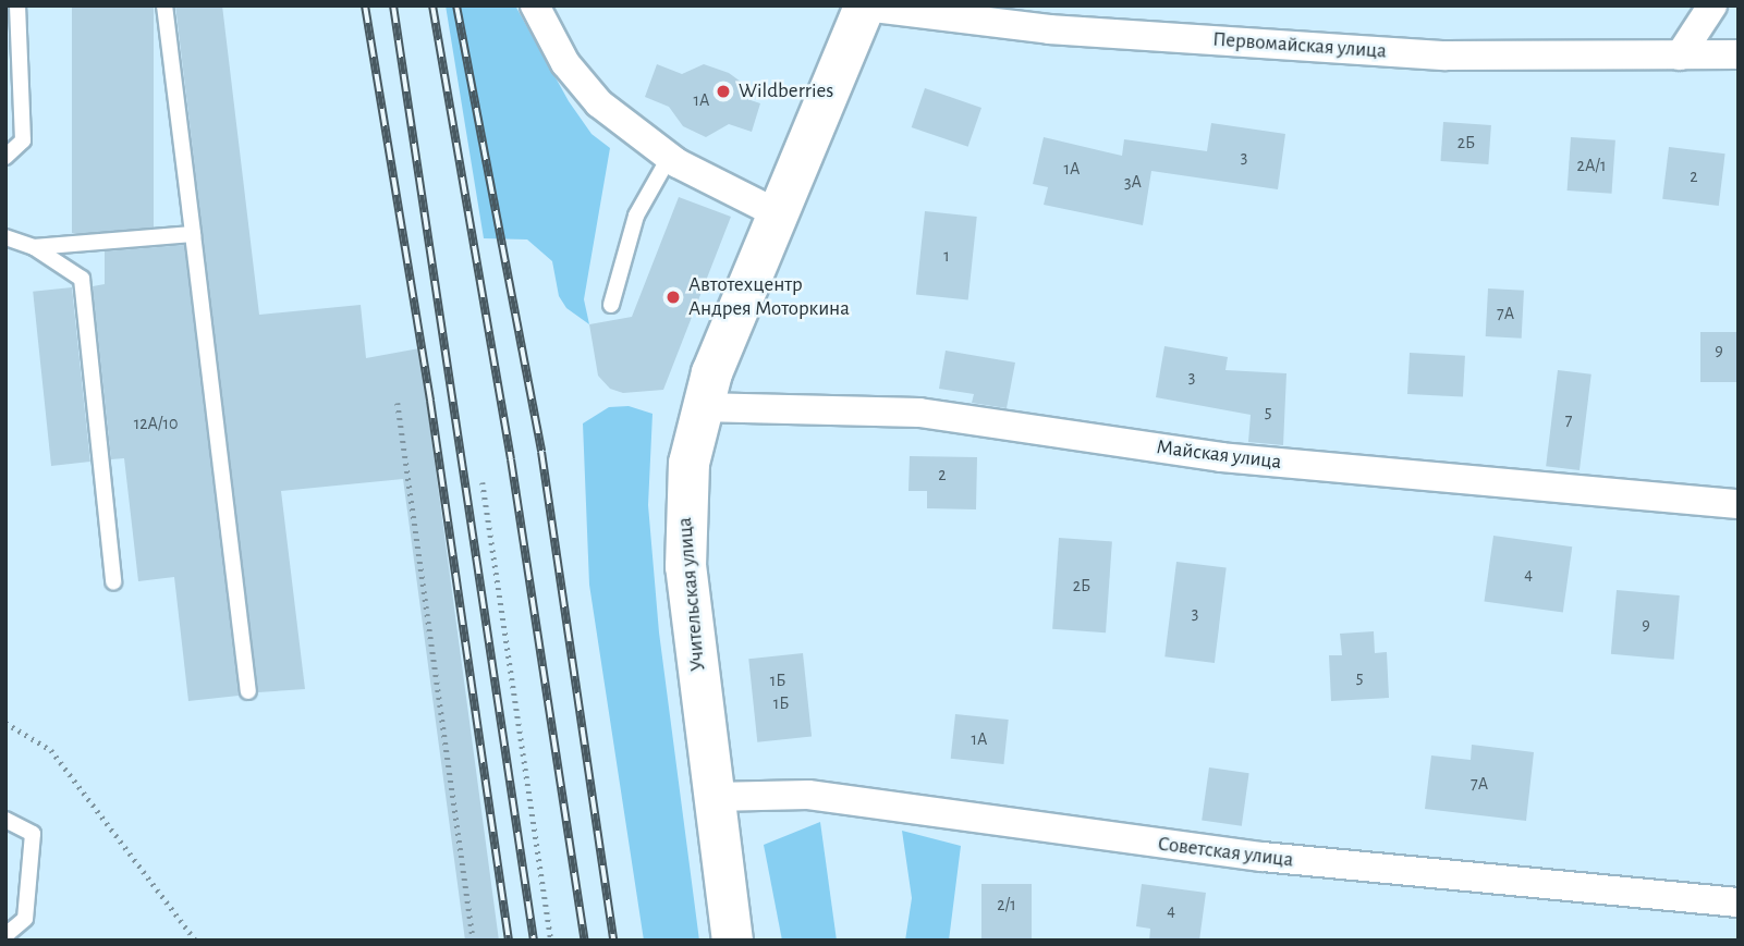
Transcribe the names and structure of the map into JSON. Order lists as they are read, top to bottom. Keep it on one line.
{"streets":{"street":["Первомайская улица","Майская улица","Учительская улица","Советская улица"]},"crossings":[["Первомайская улица","Учительская улица"],["Майская улица","Учительская улица"],["Учительская улица","Советская улица"]],"places":["Wildberries","Автотехцентр Андрея Моторкина"],"house_numbers":["1А","2Б","3","2А/1","1А","2","3А","1","7А","9","3","5","7","12А/10","2","4","2Б","3","9","5","1Б","1Б","1А","7А","2/1","4"]}
